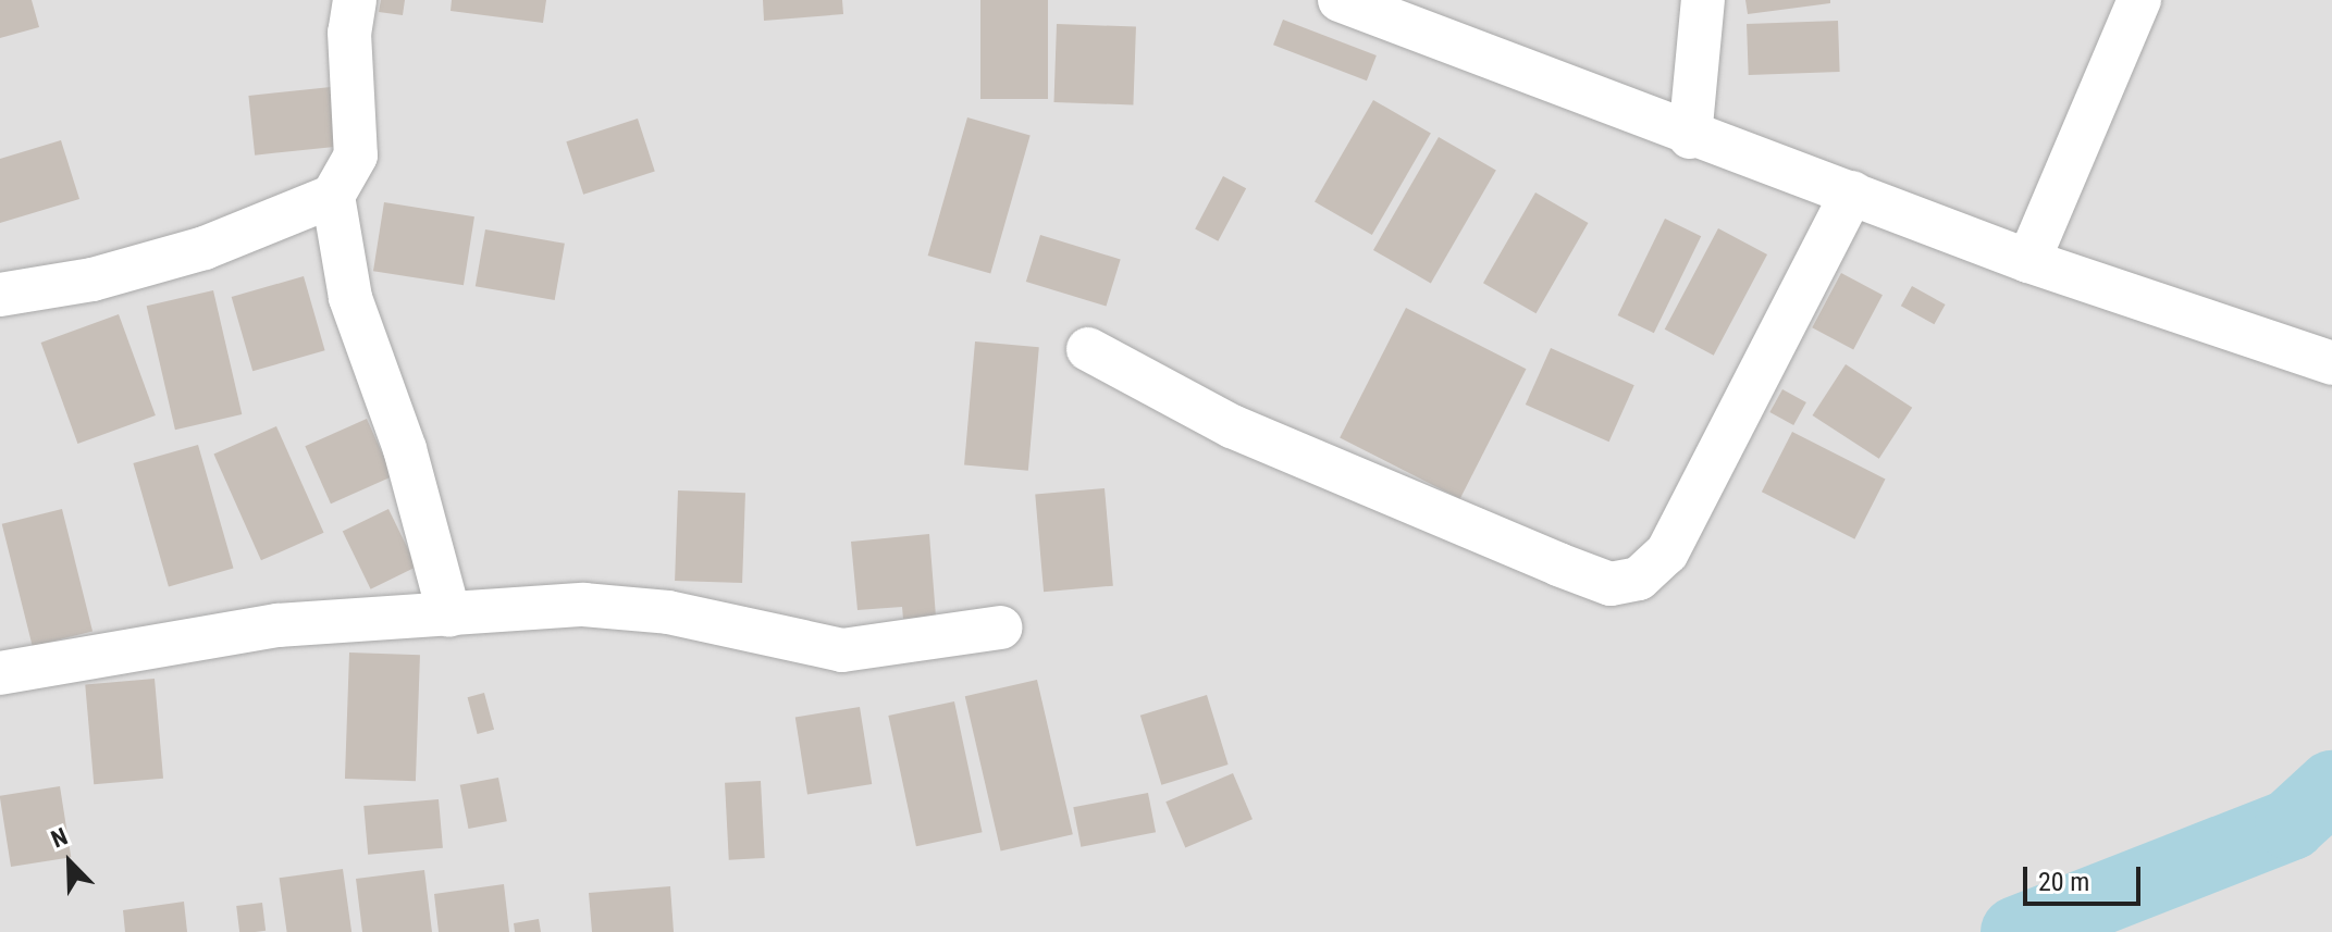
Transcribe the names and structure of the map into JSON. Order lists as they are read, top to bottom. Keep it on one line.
{"scale_bar":"20 m","north":"top left"}
